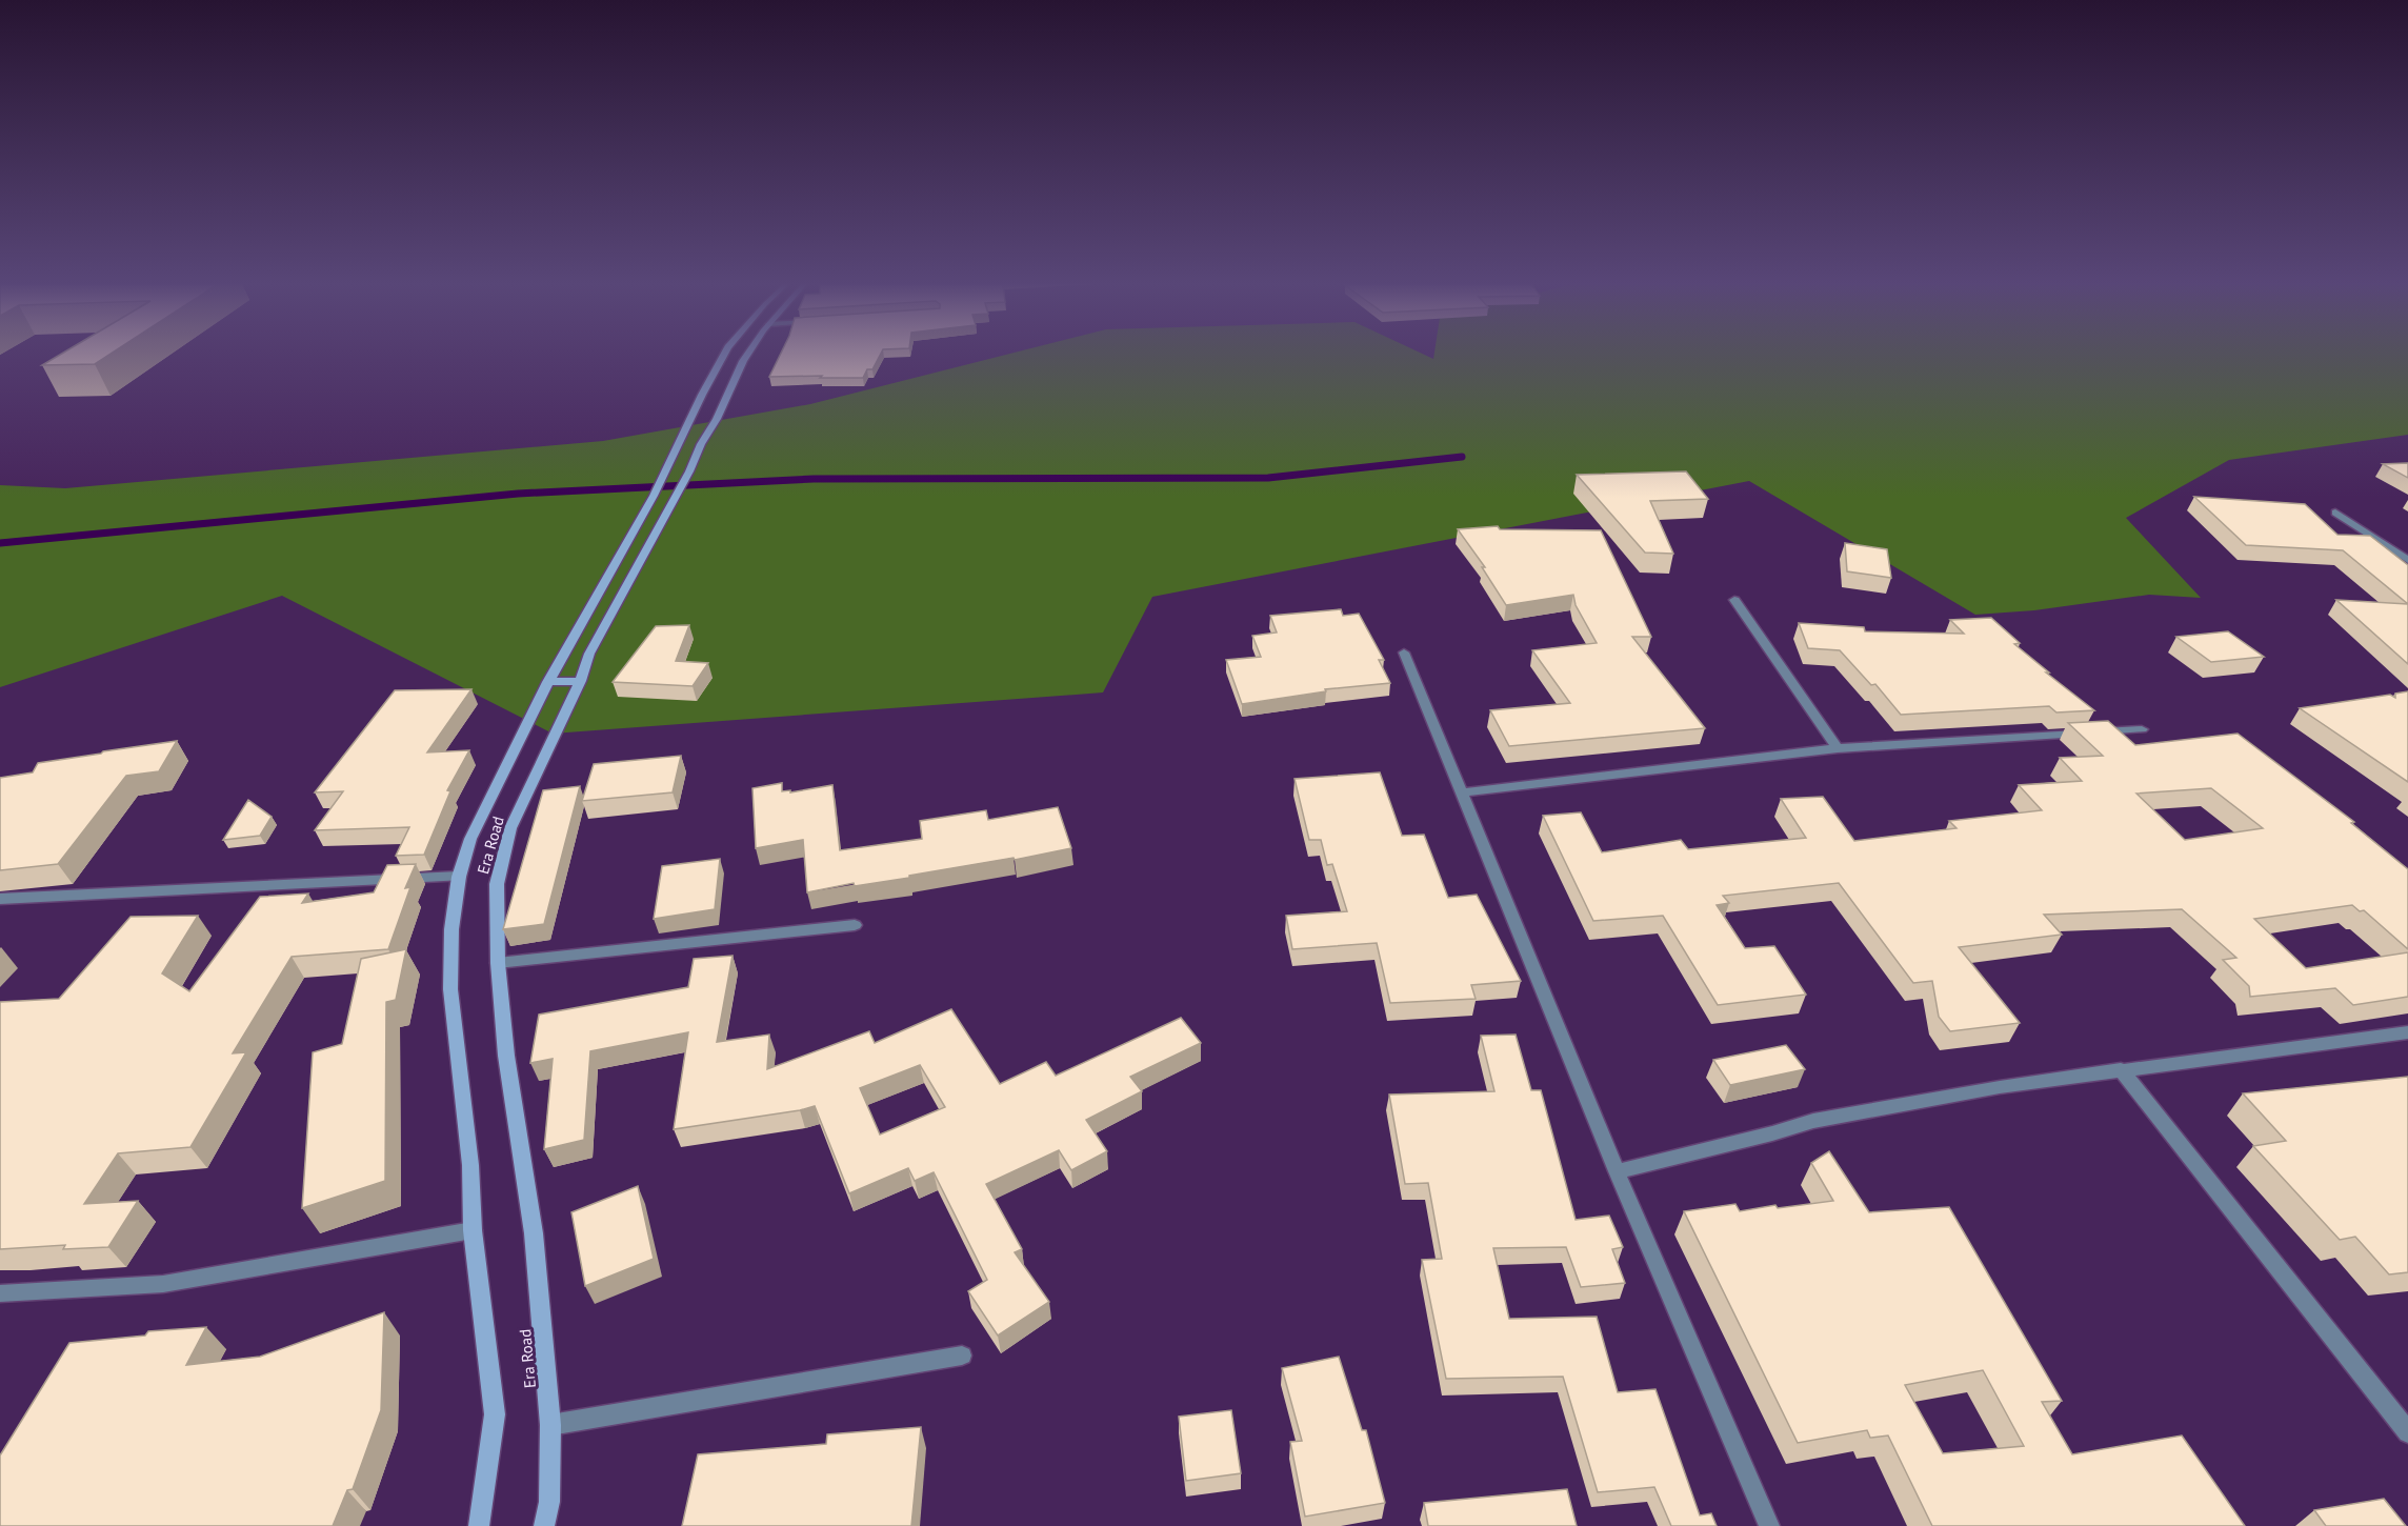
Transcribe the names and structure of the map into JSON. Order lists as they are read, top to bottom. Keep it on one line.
{"streets":{"main road":["Era Road"]}}
